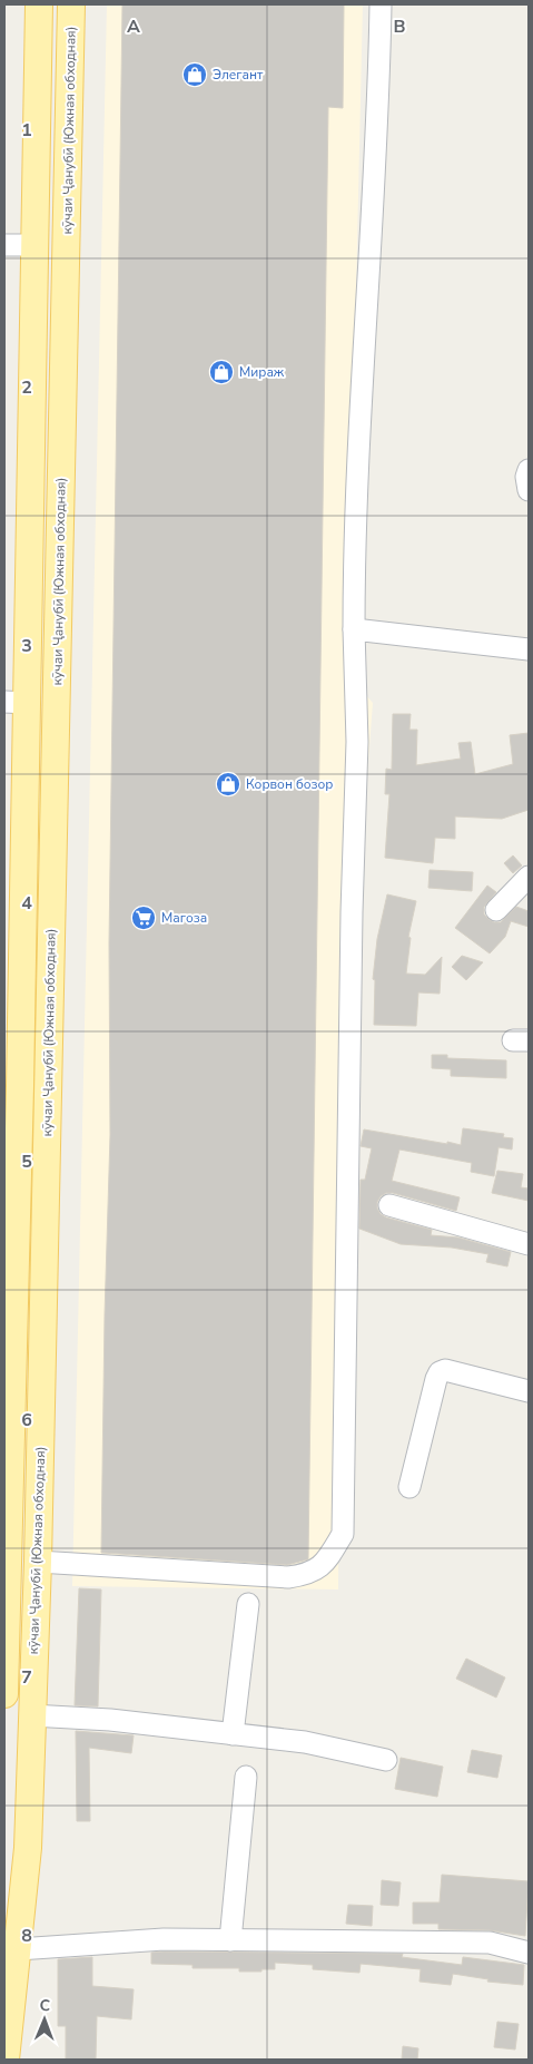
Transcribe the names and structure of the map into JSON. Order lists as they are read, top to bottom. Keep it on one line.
{"streets":{"main road":["кӯчаи Ҷанубӣ (Южная обходная)"]},"places":{"shop":["Элегант","Мираж","Корвон бозор"],"supermarket":["Магоза"]},"north":"top","grid":{"columns":["A","B"],"rows":["1","2","3","4","5","6","7","8"]}}
